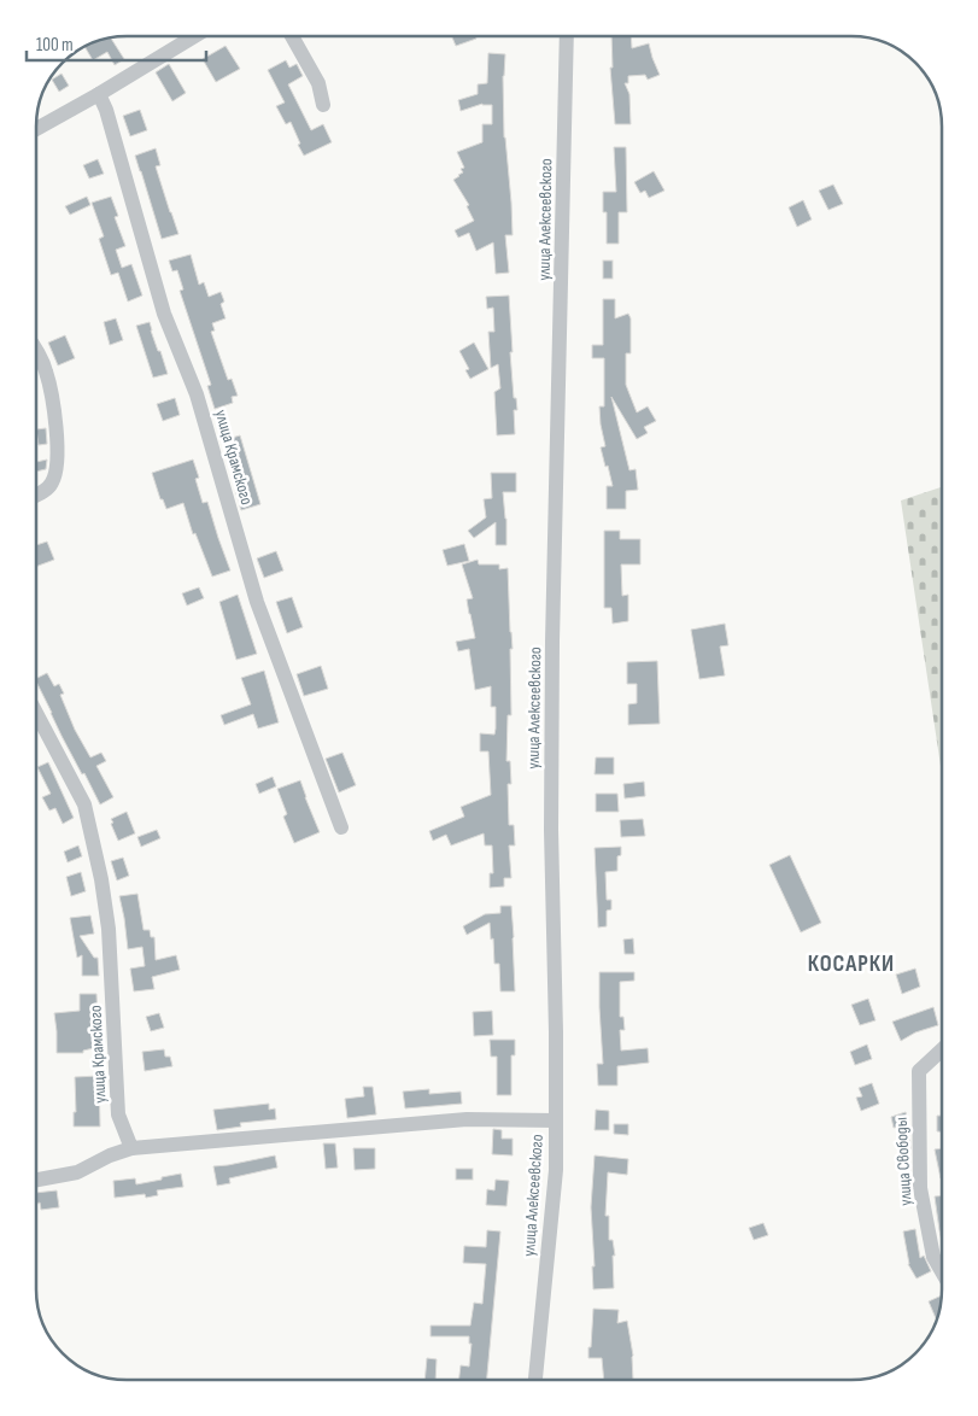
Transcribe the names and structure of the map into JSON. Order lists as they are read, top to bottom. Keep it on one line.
{"streets":{"street":["улица Алексеевского","улица Крамского","улица Свободы"]},"districts":["КОСАРКИ"],"scale_bar":"100 m"}
